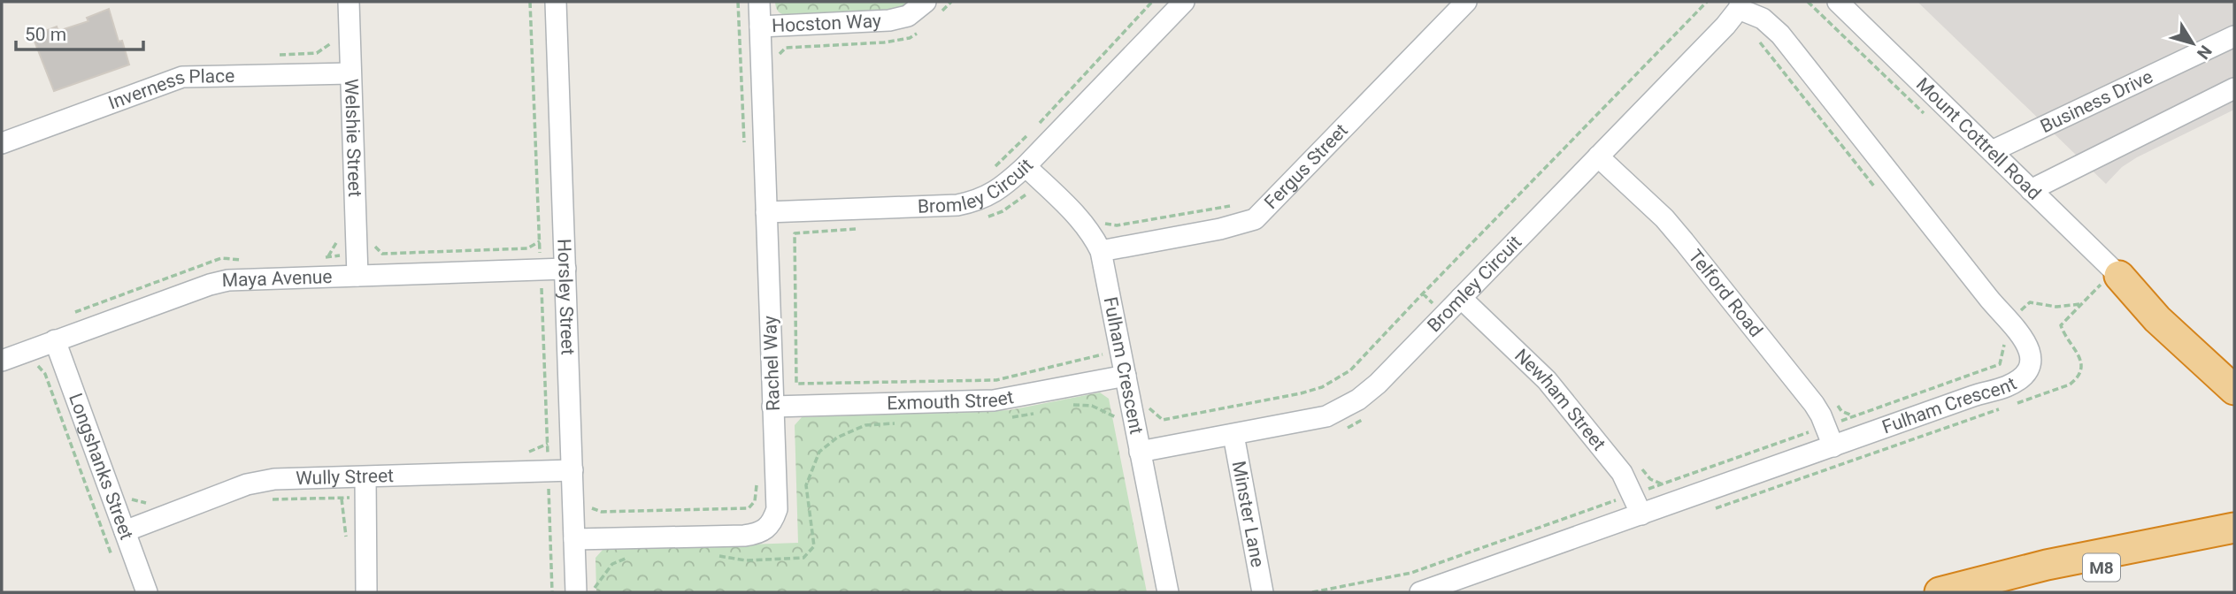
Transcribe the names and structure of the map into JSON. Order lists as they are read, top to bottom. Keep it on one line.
{"streets":{"highway":["M8"],"street":["Hocston Way","Inverness Place","Business Drive","Welshie Street","Mount Cottrell Road","Fergus Street","Bromley Circuit","Maya Avenue","Telford Road","Horsley Street","Rachel Way","Fulham Crescent","Exmouth Street","Newham Street","Longshanks Street","Wully Street","Minster Lane"]},"crossings":[["Hocston Way","Rachel Way"],["Inverness Place","Welshie Street"],["Business Drive","Mount Cottrell Road"],["Welshie Street","Maya Avenue"],["Fergus Street","Fulham Crescent"],["Bromley Circuit","Telford Road"],["Bromley Circuit","Rachel Way"],["Bromley Circuit","Fulham Crescent"],["Bromley Circuit","Newham Street"],["Bromley Circuit","Minster Lane"],["Maya Avenue","Horsley Street"],["Maya Avenue","Longshanks Street"],["Telford Road","Fulham Crescent"],["Horsley Street","Rachel Way"],["Horsley Street","Wully Street"],["Rachel Way","Exmouth Street"],["Fulham Crescent","Exmouth Street"],["Fulham Crescent","Newham Street"],["Longshanks Street","Wully Street"]],"scale_bar":"50 m","north":"bottom right"}
